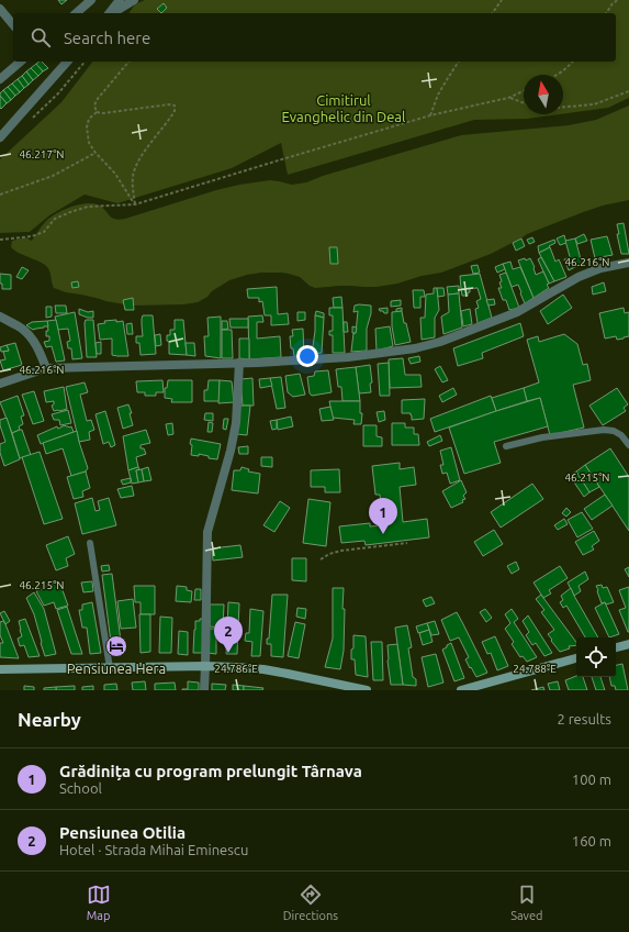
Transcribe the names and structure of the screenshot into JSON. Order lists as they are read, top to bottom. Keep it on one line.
{"parks":["Cimitirul Evanghelic din Deal"],"places":{"hotel":["Pensiunea Hera"]},"north":"top","page":{"search":"Search here","pins":["1","2"],"heading":["Nearby","2 results"],"list":[{"mark":"1","name":"Grădinița cu program prelungit Târnava","note":"School","value":"100 m"},{"mark":"2","name":"Pensiunea Otilia","note":"Hotel · Strada Mihai Eminescu","value":"160 m"}],"nav":["Map","Directions","Saved"]},"coordinates":["46.217°N","46.216°N","46.215°N","24.786°E","24.788°E"]}
